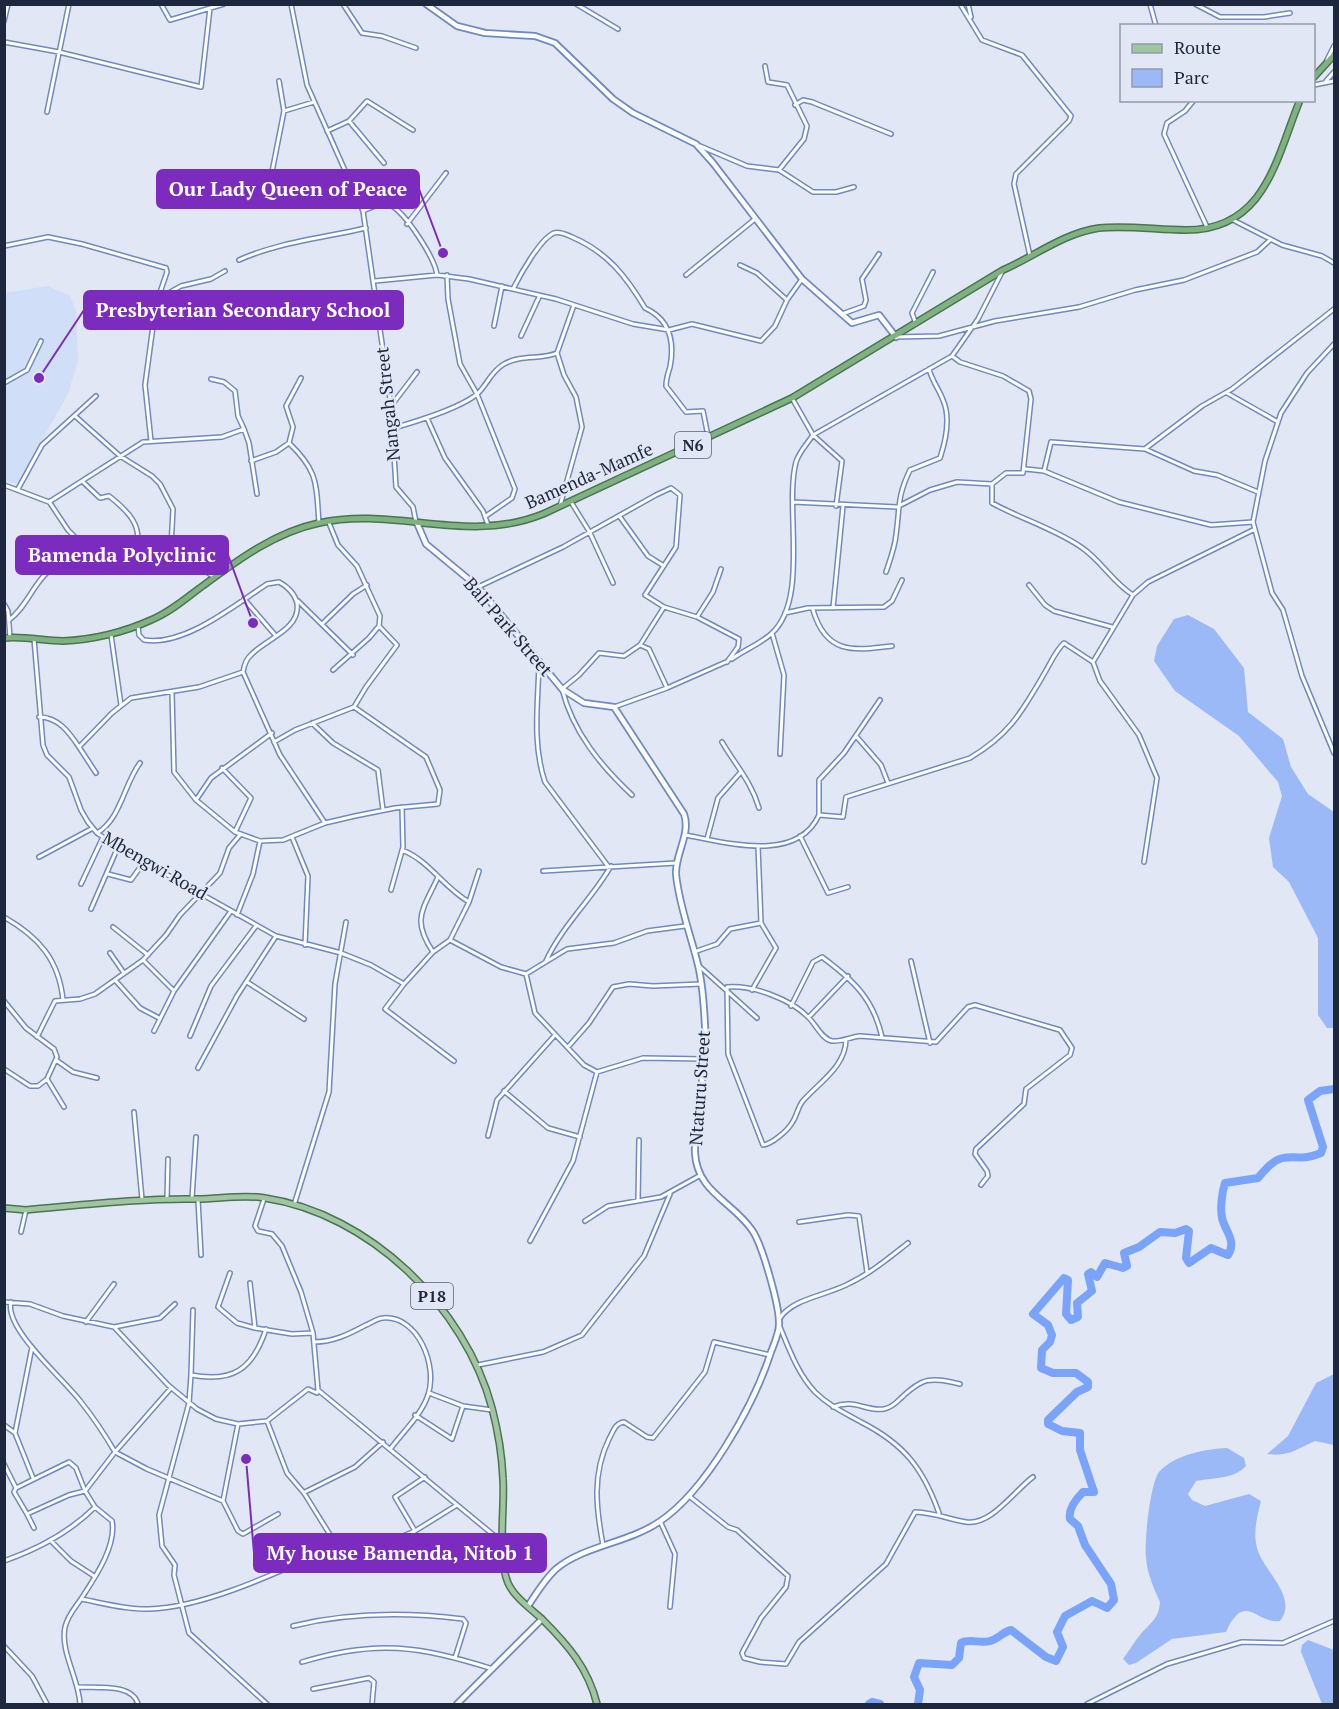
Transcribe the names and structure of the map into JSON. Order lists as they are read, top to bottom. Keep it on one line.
{"streets":{"highway":["N6","Bamenda-Mamfe"],"main road":["P18"],"street":["Nangah Street","Bali Park Street","Mbengwi Road","Ntaturu Street"]},"crossings":[["Nangah Street","Bamenda-Mamfe"],["Nangah Street","Bali Park Street"],["Bamenda-Mamfe","Bali Park Street"],["Bamenda-Mamfe","Mbengwi Road"],["Bali Park Street","Ntaturu Street"]],"places":["Our Lady Queen of Peace","Presbyterian Secondary School","Bamenda Polyclinic","My house Bamenda, Nitob 1"],"legend":["Route","Parc"]}
